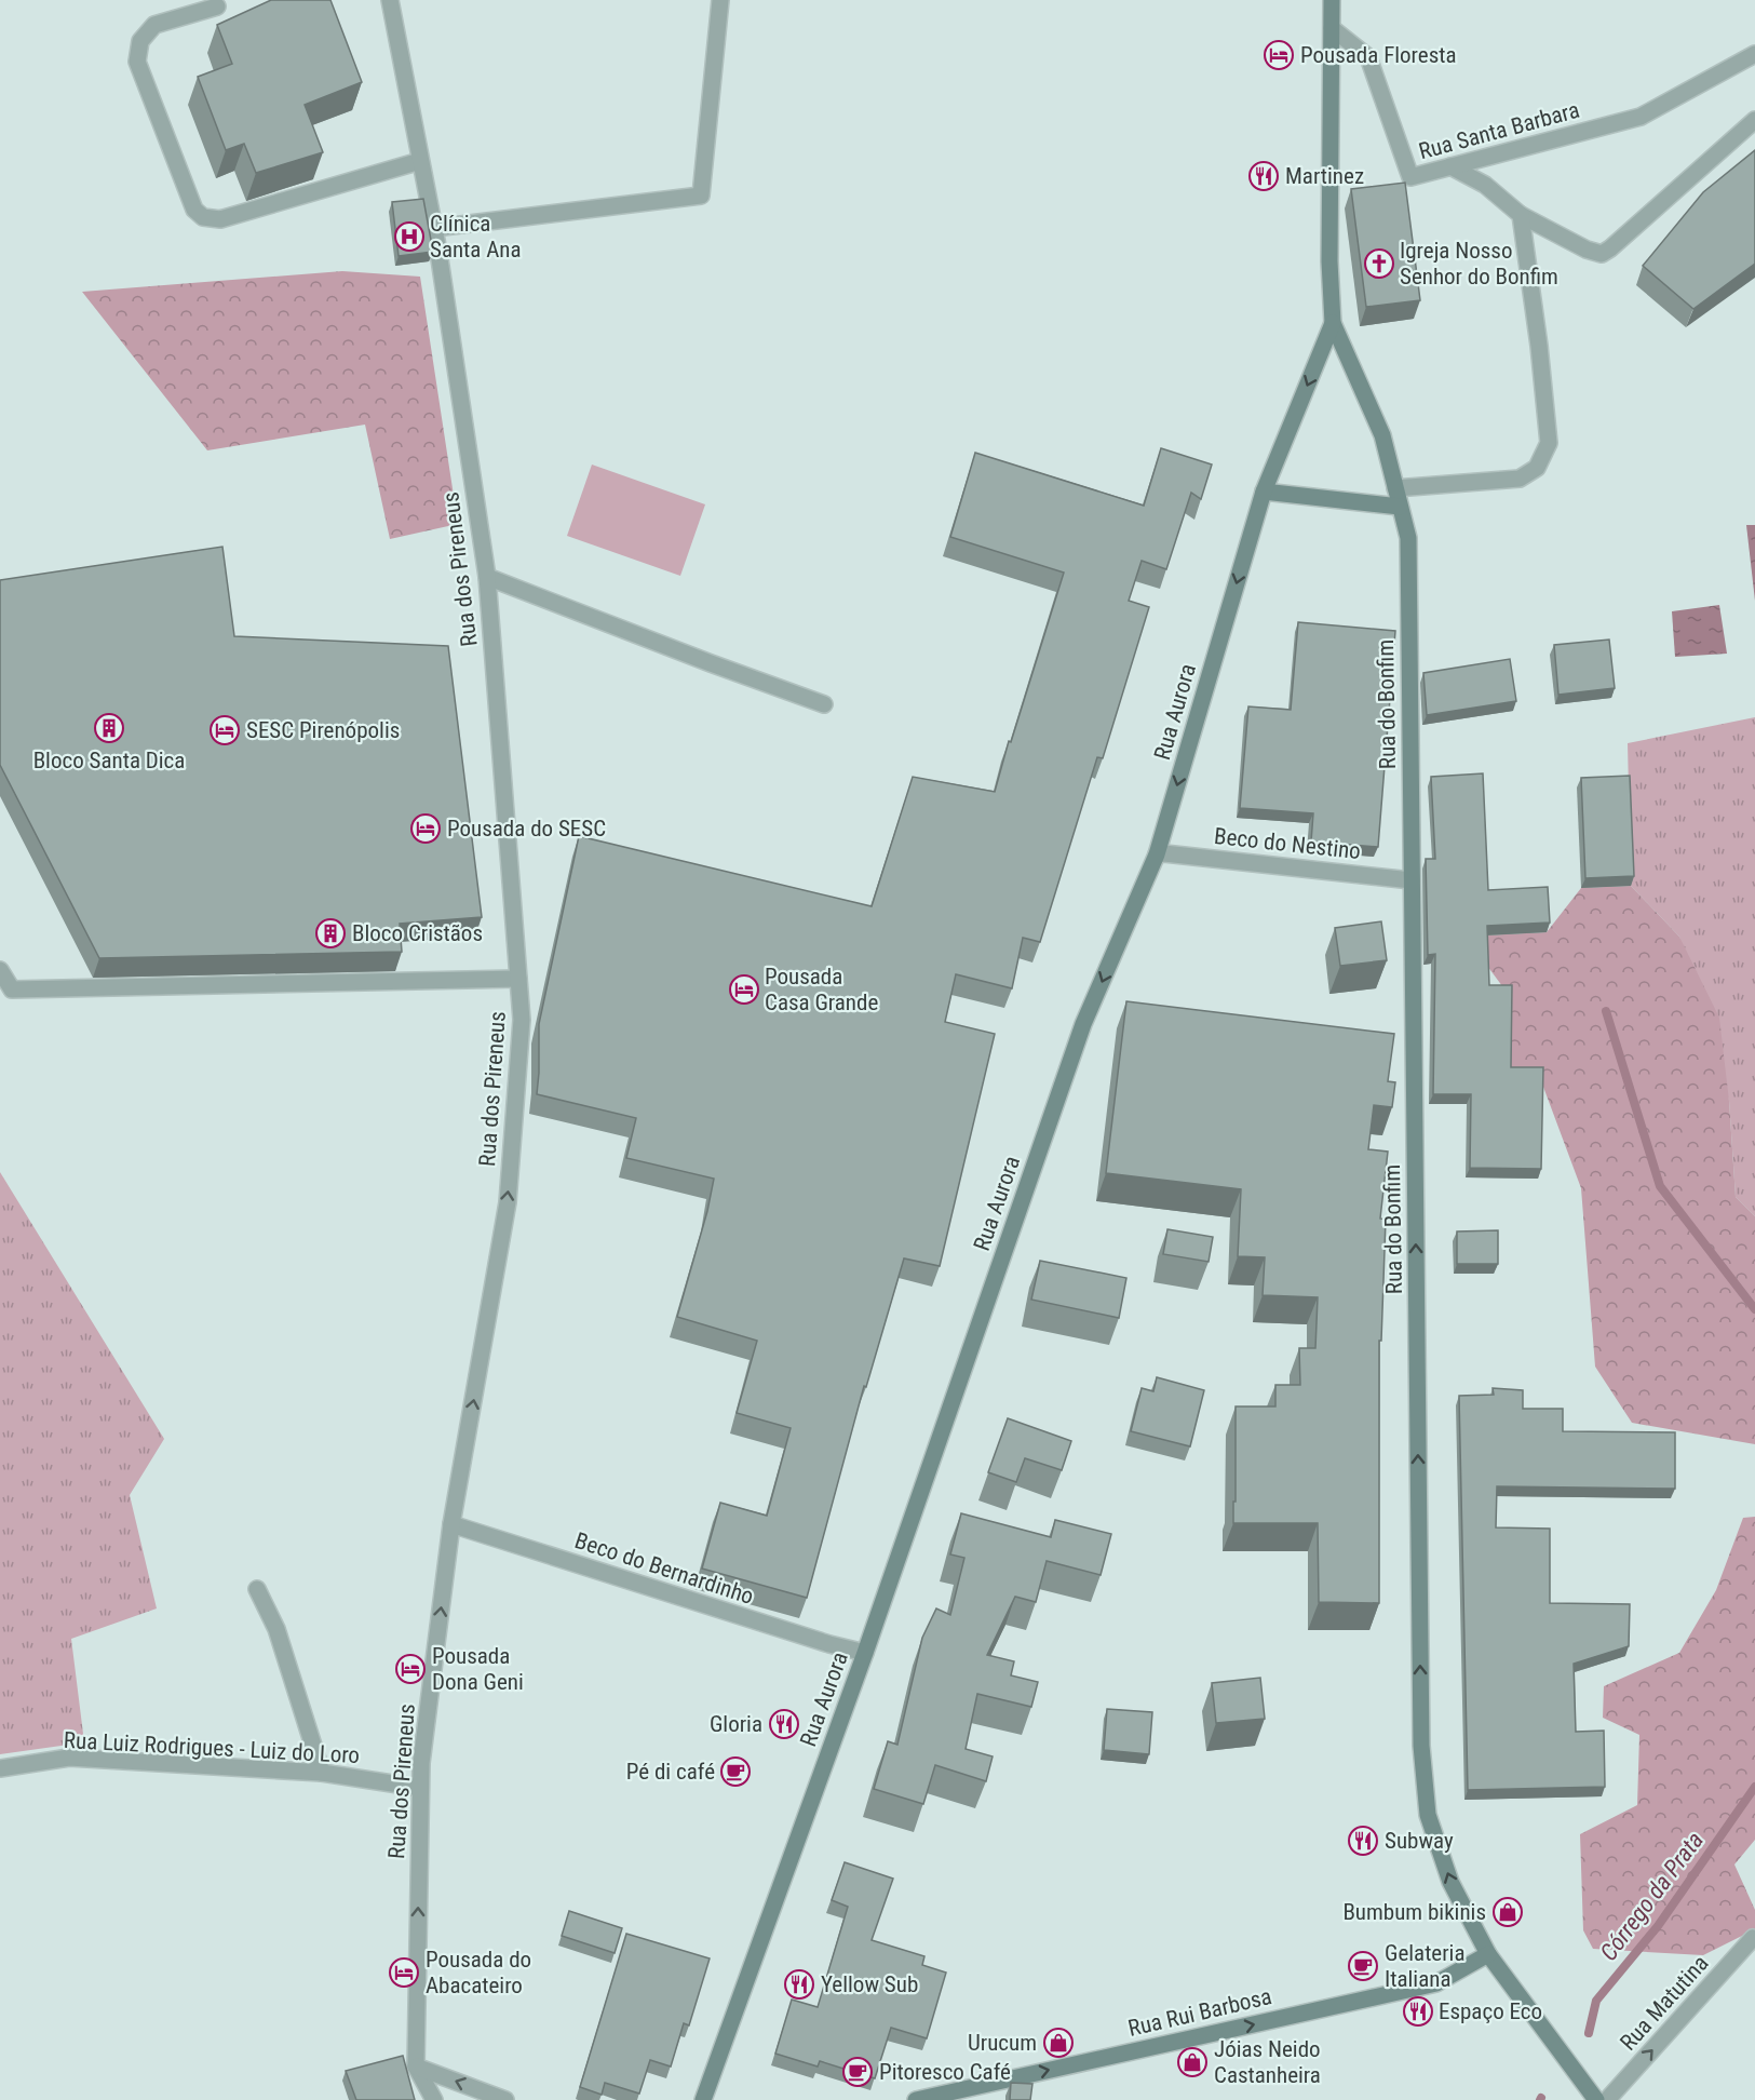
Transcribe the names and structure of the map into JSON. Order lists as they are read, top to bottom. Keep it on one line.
{"streets":{"main road":["Rua do Bonfim","Rua Aurora","Rua Rui Barbosa"],"street":["Rua Santa Barbara","Rua dos Pireneus","Beco do Nestino","Beco do Bernardinho","Rua Luiz Rodrigues - Luiz do Loro","Rua Matutina"]},"crossings":[["Rua dos Pireneus","Beco do Bernardinho"],["Rua dos Pireneus","Rua Luiz Rodrigues - Luiz do Loro"],["Rua do Bonfim","Rua Aurora"],["Rua do Bonfim","Beco do Nestino"],["Rua do Bonfim","Rua Rui Barbosa"],["Rua Aurora","Beco do Nestino"],["Rua Aurora","Beco do Bernardinho"]],"one_way":["Rua dos Pireneus","Rua do Bonfim","Rua Aurora","Rua Matutina","Rua Rui Barbosa"],"water":["Córrego da Prata"],"places":{"hotel":["Pousada Floresta","SESC Pirenópolis","Pousada do SESC","Pousada Casa Grande","Pousada Dona Geni","Pousada do Abacateiro"],"restaurant":["Martinez","Gloria","Subway","Yellow Sub","Espaço Eco"],"hospital":["Clínica Santa Ana"],"church":["Igreja Nosso Senhor do Bonfim"],"building":["Bloco Santa Dica","Bloco Cristãos"],"cafe":["Pé di café","Gelateria Italiana","Pitoresco Café"],"shop":["Bumbum bikinis","Urucum","Jóias Neido Castanheira"]}}
